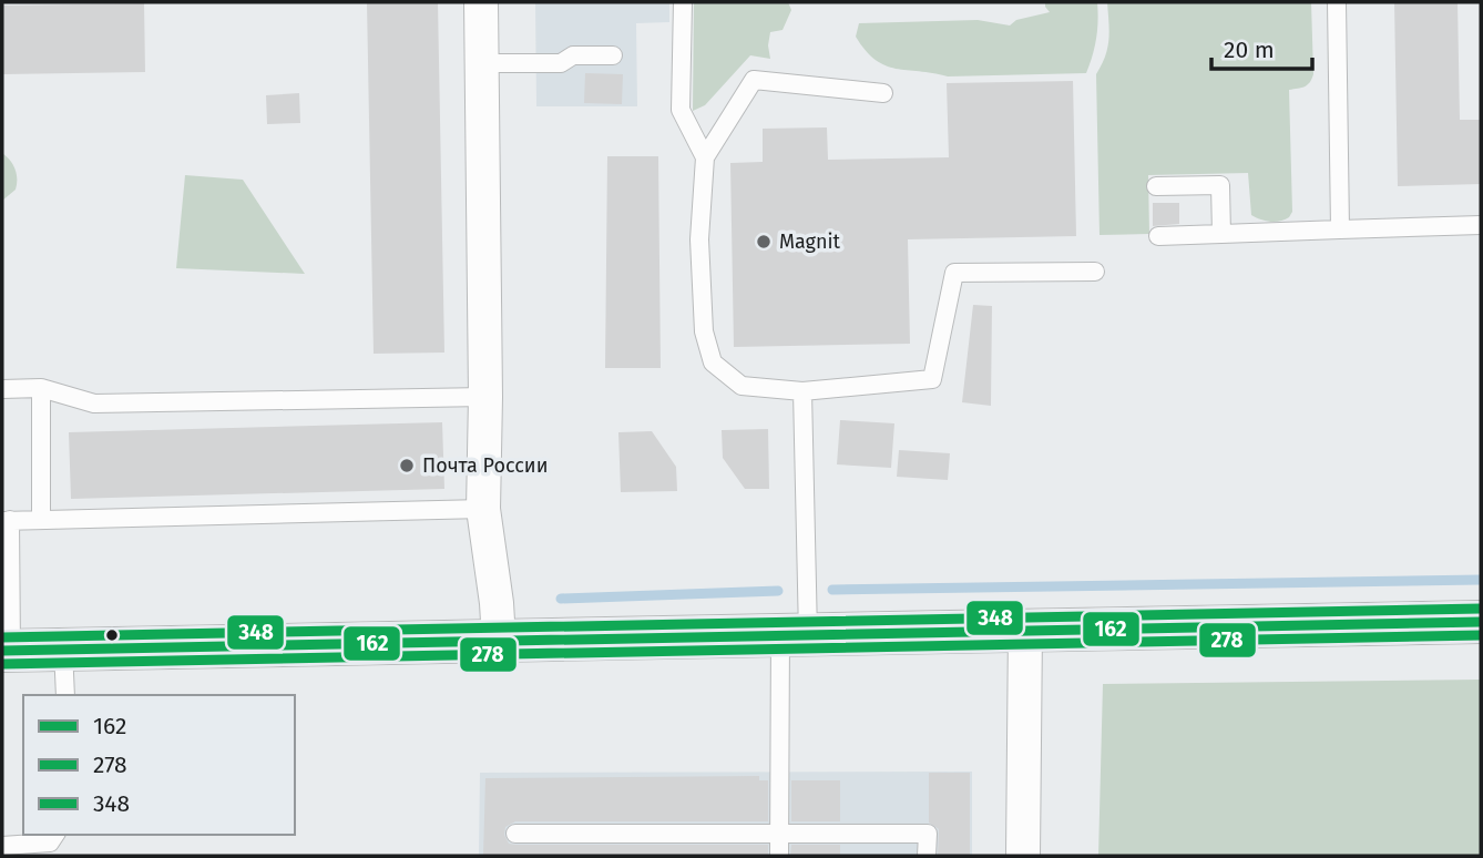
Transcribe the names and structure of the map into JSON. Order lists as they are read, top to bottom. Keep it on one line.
{"places":["Magnit","Почта России"],"lines":["transit line 348","transit line 162","transit line 278"],"legend":["162","278","348"],"scale_bar":"20 m"}
